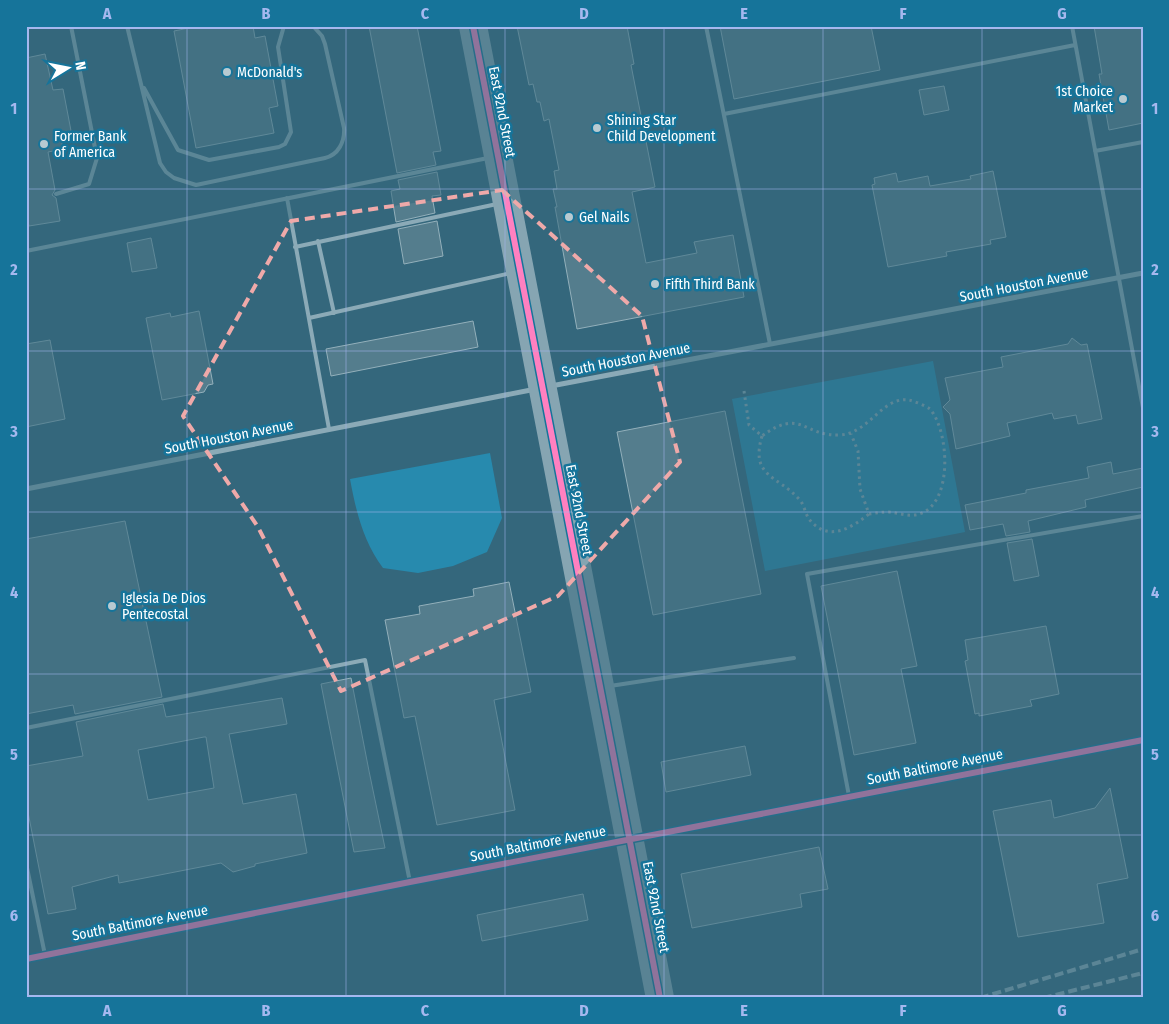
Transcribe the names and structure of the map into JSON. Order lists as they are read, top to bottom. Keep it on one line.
{"streets":{"street":["East 92nd Street","South Houston Avenue","South Baltimore Avenue"]},"crossings":[["East 92nd Street","South Houston Avenue"],["East 92nd Street","South Baltimore Avenue"]],"places":["McDonald's","1st Choice Market","Shining Star Child Development","Former Bank of America","Gel Nails","Fifth Third Bank","Iglesia De Dios Pentecostal"],"north":"right","grid":{"columns":["A","B","C","D","E","F","G"],"rows":["1","2","3","4","5","6"]}}
